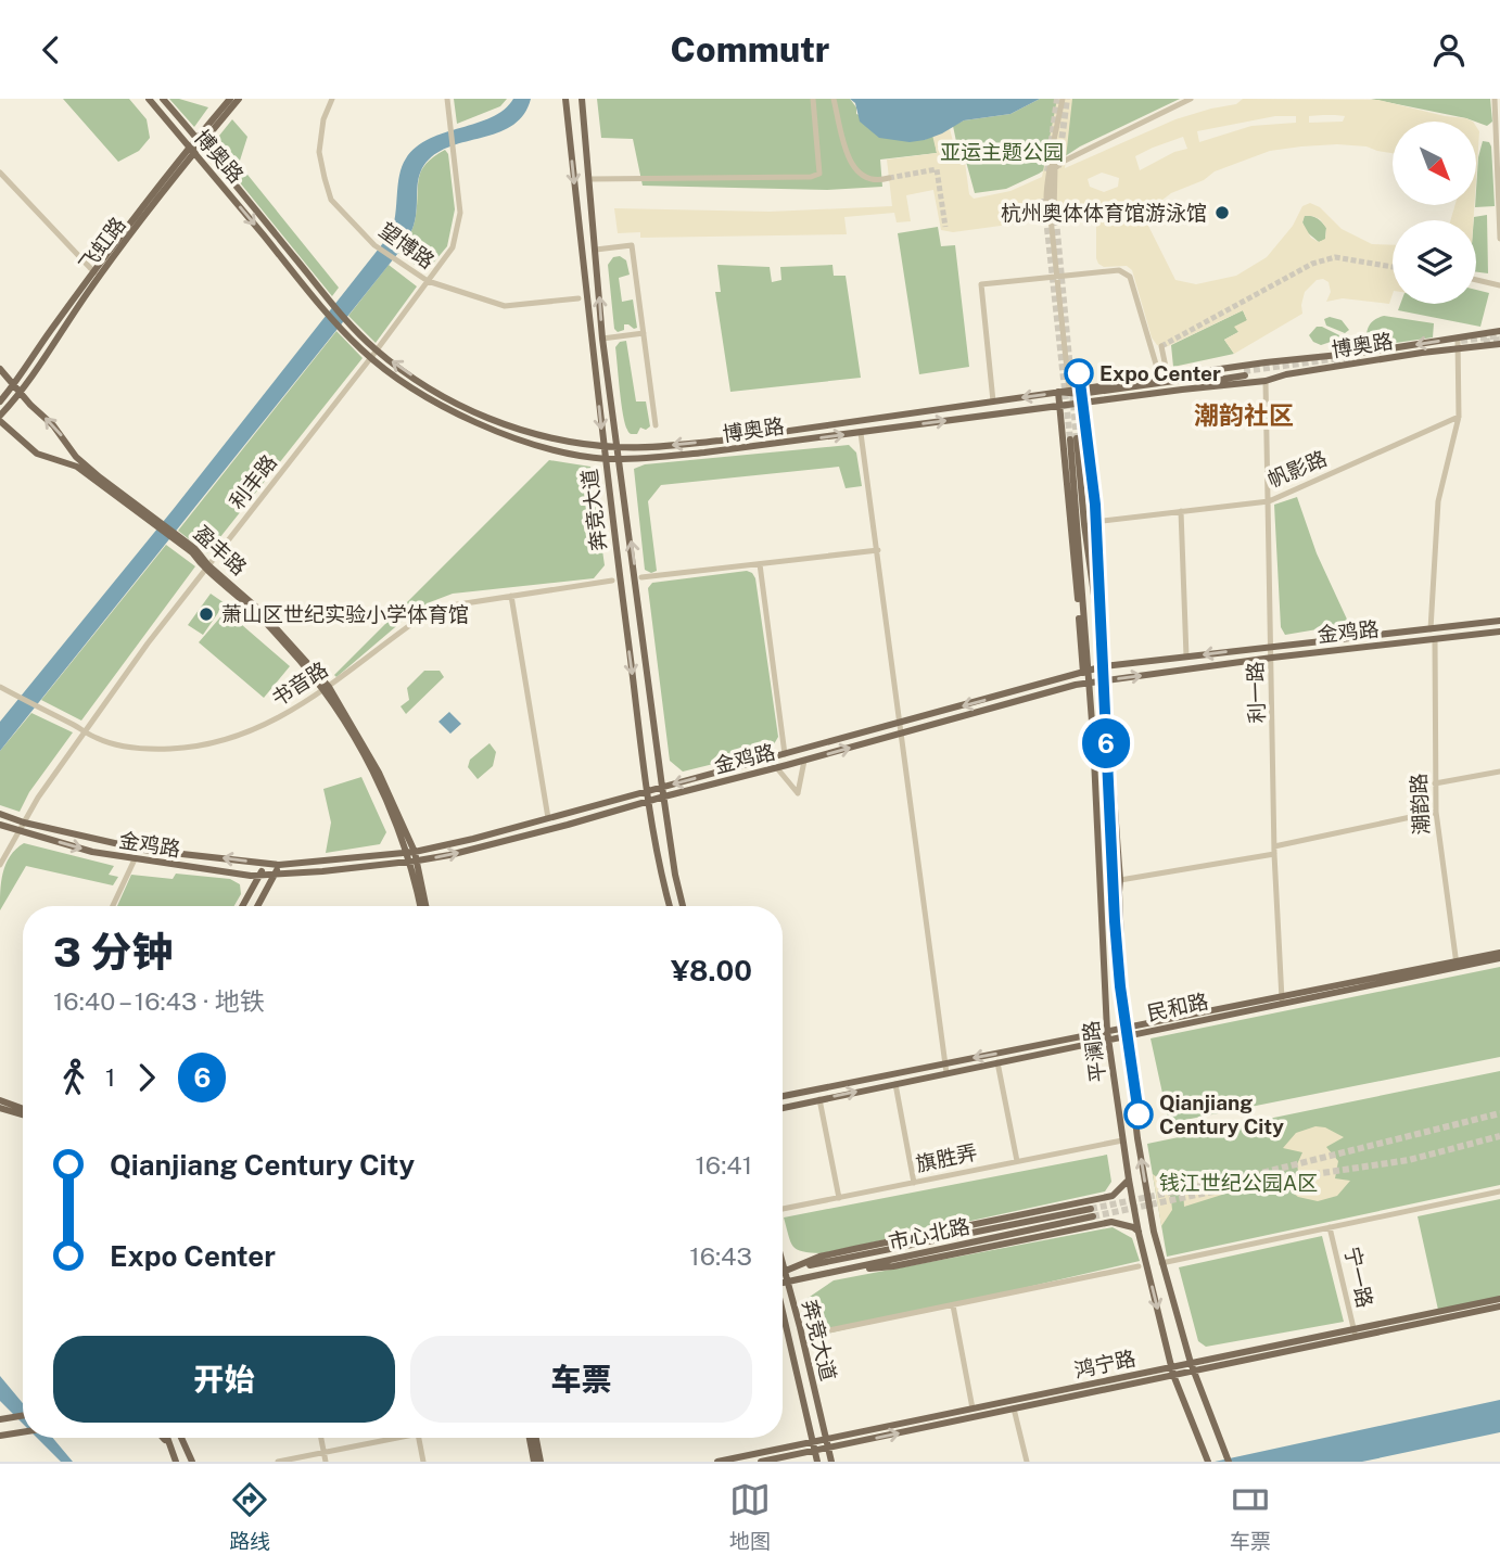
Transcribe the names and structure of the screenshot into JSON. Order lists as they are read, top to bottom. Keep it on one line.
{"streets":{"main road":["博奥路","飞虹路","奔竞大道","盈丰路","金鸡路","民和路","平澜路","市心北路","鸿宁路"],"street":["望博路","帆影路","利丰路","书音路","利一路","潮韵路","旗胜弄","宁一路"]},"crossings":[["博奥路","飞虹路"],["博奥路","利丰路"],["博奥路","奔竞大道"],["博奥路","利一路"],["飞虹路","盈丰路"],["望博路","利丰路"],["帆影路","利一路"],["利丰路","盈丰路"],["利丰路","金鸡路"],["利丰路","书音路"],["奔竞大道","金鸡路"],["奔竞大道","市心北路"],["奔竞大道","鸿宁路"],["盈丰路","金鸡路"],["盈丰路","书音路"],["金鸡路","利一路"],["金鸡路","潮韵路"],["金鸡路","平澜路"],["利一路","民和路"],["潮韵路","民和路"],["民和路","平澜路"],["平澜路","旗胜弄"],["平澜路","鸿宁路"],["宁一路","鸿宁路"]],"districts":["潮韵社区"],"parks":["亚运主题公园","钱江世纪公园A区"],"places":["杭州奥体体育馆游泳馆","Expo Center","萧山区世纪实验小学体育馆","Qianjiang Century City"],"lines":["metro line 6"],"north":"bottom right","page":{"header":"Commutr","on_map":"6","heading":["3 分钟","16:40 – 16:43 · 地铁","¥8.00"],"legs":["1","6"],"list":[{"name":"Qianjiang Century City","value":"16:41"},{"name":"Expo Center","value":"16:43"}],"buttons":["开始","车票"],"tabs":["路线","地图","车票"]}}
